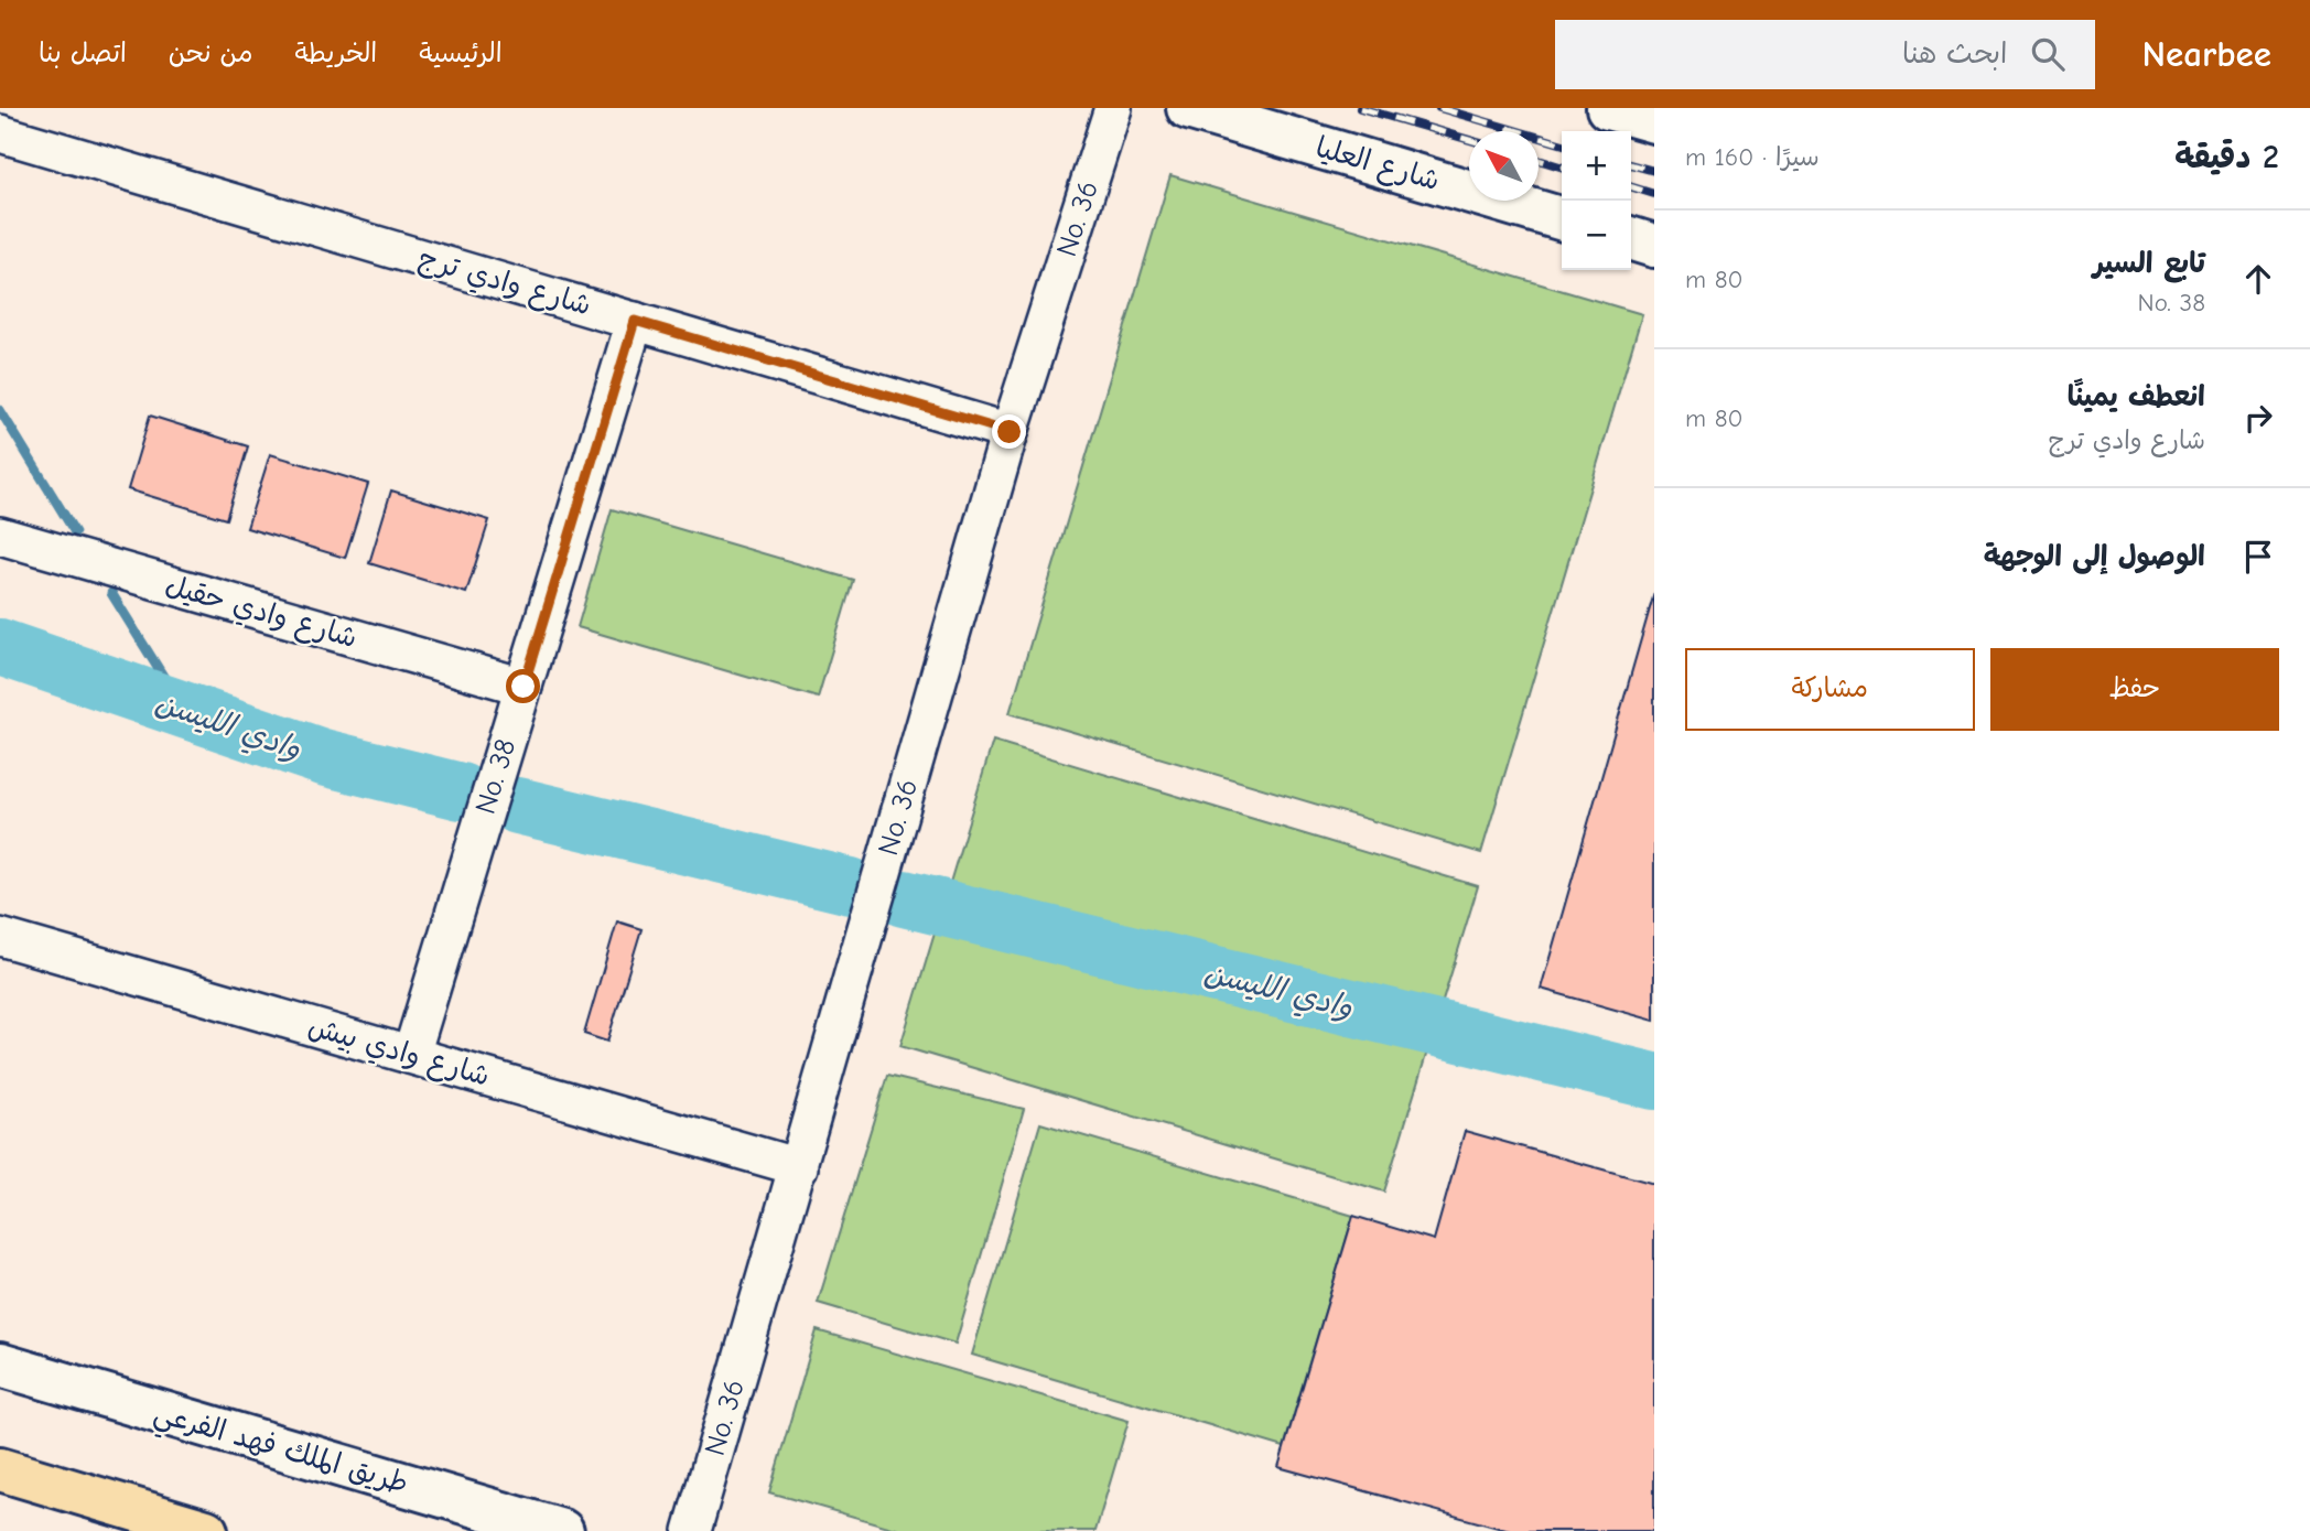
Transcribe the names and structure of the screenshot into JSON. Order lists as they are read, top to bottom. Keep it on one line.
{"streets":{"main road":["شارع العليا","طريق الملك فهد الفرعي"],"street":["No. 36","شارع وادي ترج","شارع وادي حقيل","No. 38","شارع وادي بيش"]},"crossings":[["No. 36","شارع وادي ترج"],["No. 36","شارع وادي بيش"],["شارع وادي ترج","No. 38"],["شارع وادي حقيل","No. 38"],["No. 38","شارع وادي بيش"]],"water":["وادي الليسن"],"north":"top left","page":{"header":"Nearbee","search":"ابحث هنا","nav":["الرئيسية","الخريطة","من نحن","اتصل بنا"],"heading":["2 دقيقة","سيرًا · 160 m"],"map_buttons":["+","−"],"list":[["تابع السير","No. 38","80 m"],["انعطف يمينًا","شارع وادي ترج","80 m"],"الوصول إلى الوجهة"],"buttons":["حفظ","مشاركة"]}}
